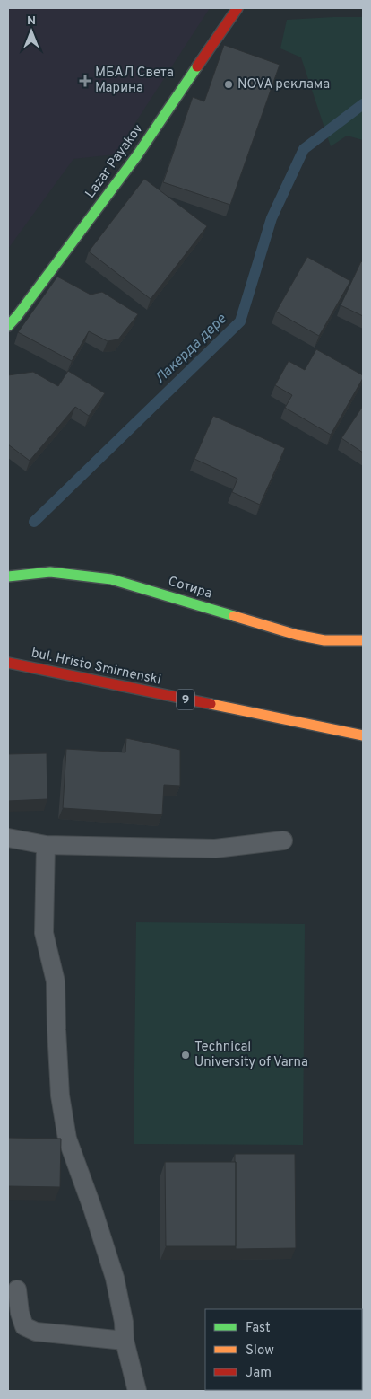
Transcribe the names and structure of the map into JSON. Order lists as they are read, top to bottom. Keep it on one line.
{"streets":{"street":["Lazar Payakov","Сотира","bul. Hristo Smirnenski","9"]},"water":["Лакерда дере"],"places":{"health":["МБАЛ Света Марина"],"other":["NOVA реклама","Technical University of Varna"]},"legend":["Fast","Slow","Jam"],"north":"top"}
